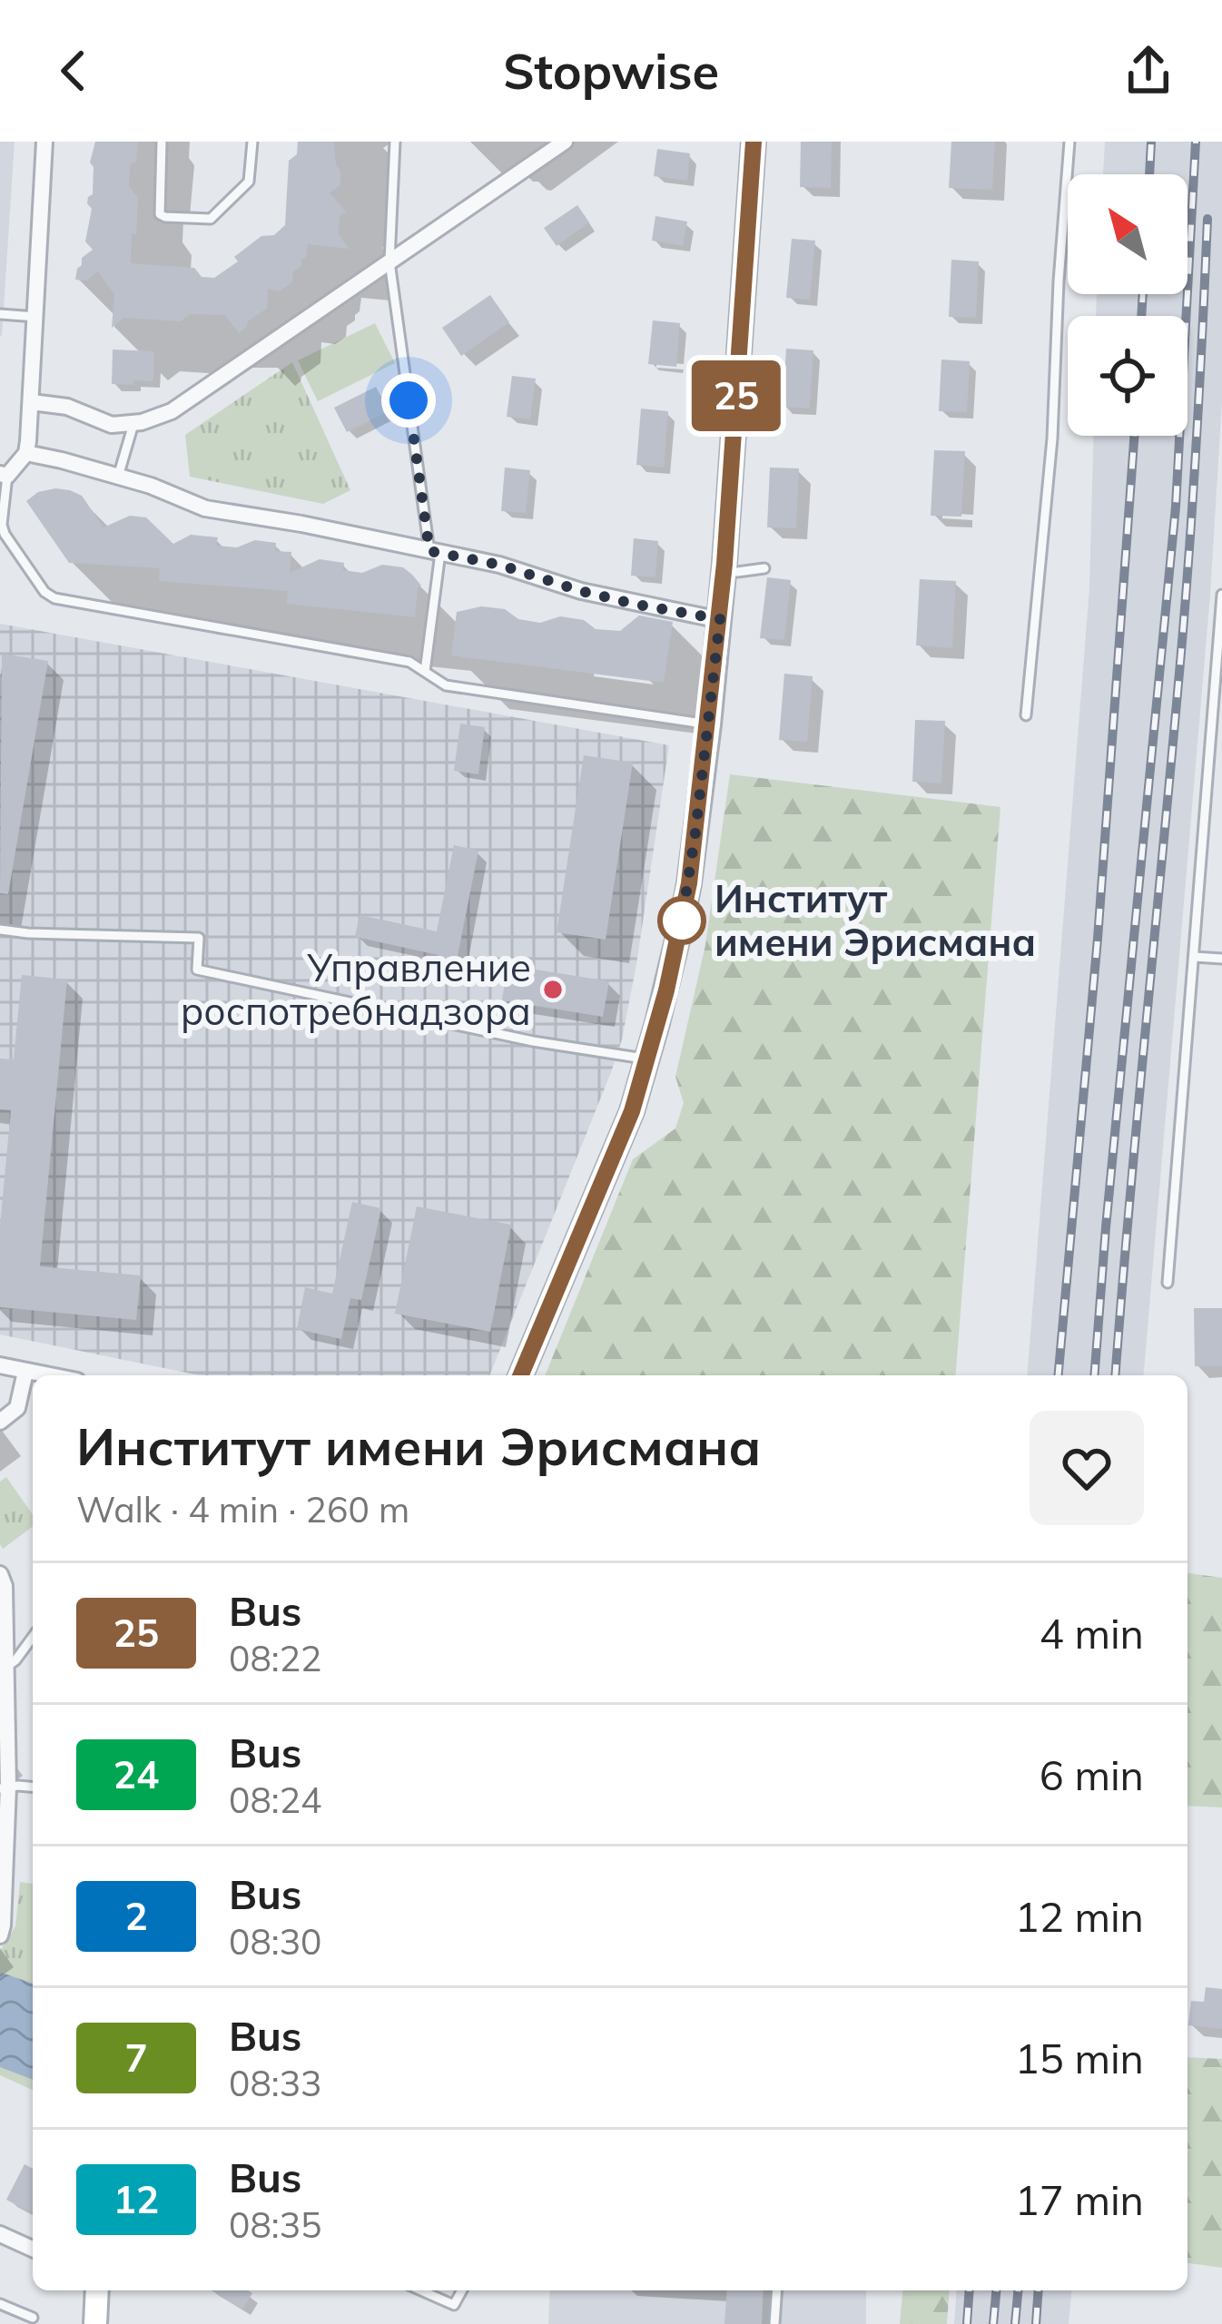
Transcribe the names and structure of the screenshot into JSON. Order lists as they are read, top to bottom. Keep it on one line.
{"places":["Институт имени Эрисмана","Управление роспотребнадзора"],"lines":["bus line 25"],"north":"top left","page":{"header":"Stopwise","on_map":"25","heading":["Институт имени Эрисмана","Walk · 4 min · 260 m"],"list":[{"mark":"25","name":"Bus","note":"08:22","value":"4 min"},{"mark":"24","name":"Bus","note":"08:24","value":"6 min"},{"mark":"2","name":"Bus","note":"08:30","value":"12 min"},{"mark":"7","name":"Bus","note":"08:33","value":"15 min"},{"mark":"12","name":"Bus","note":"08:35","value":"17 min"}]}}
